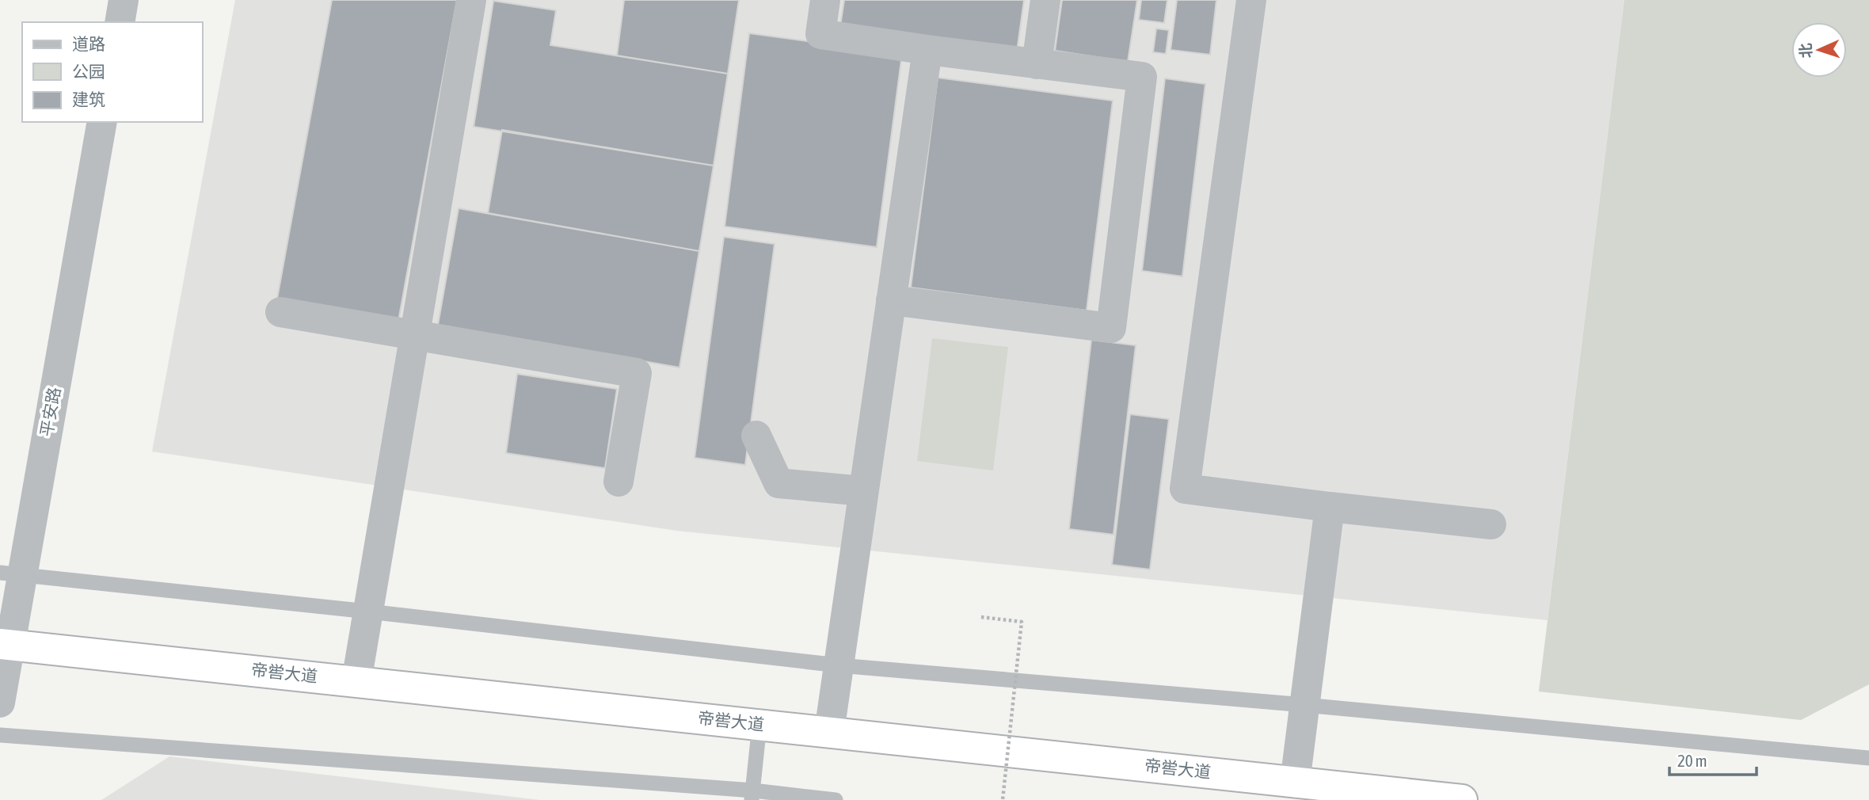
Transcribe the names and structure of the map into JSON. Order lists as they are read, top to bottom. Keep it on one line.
{"streets":{"highway":["帝喾大道"],"street":["平安路"]},"crossings":[["平安路","帝喾大道"]],"legend":["道路","公园","建筑"],"scale_bar":"20 m","north":"left"}
